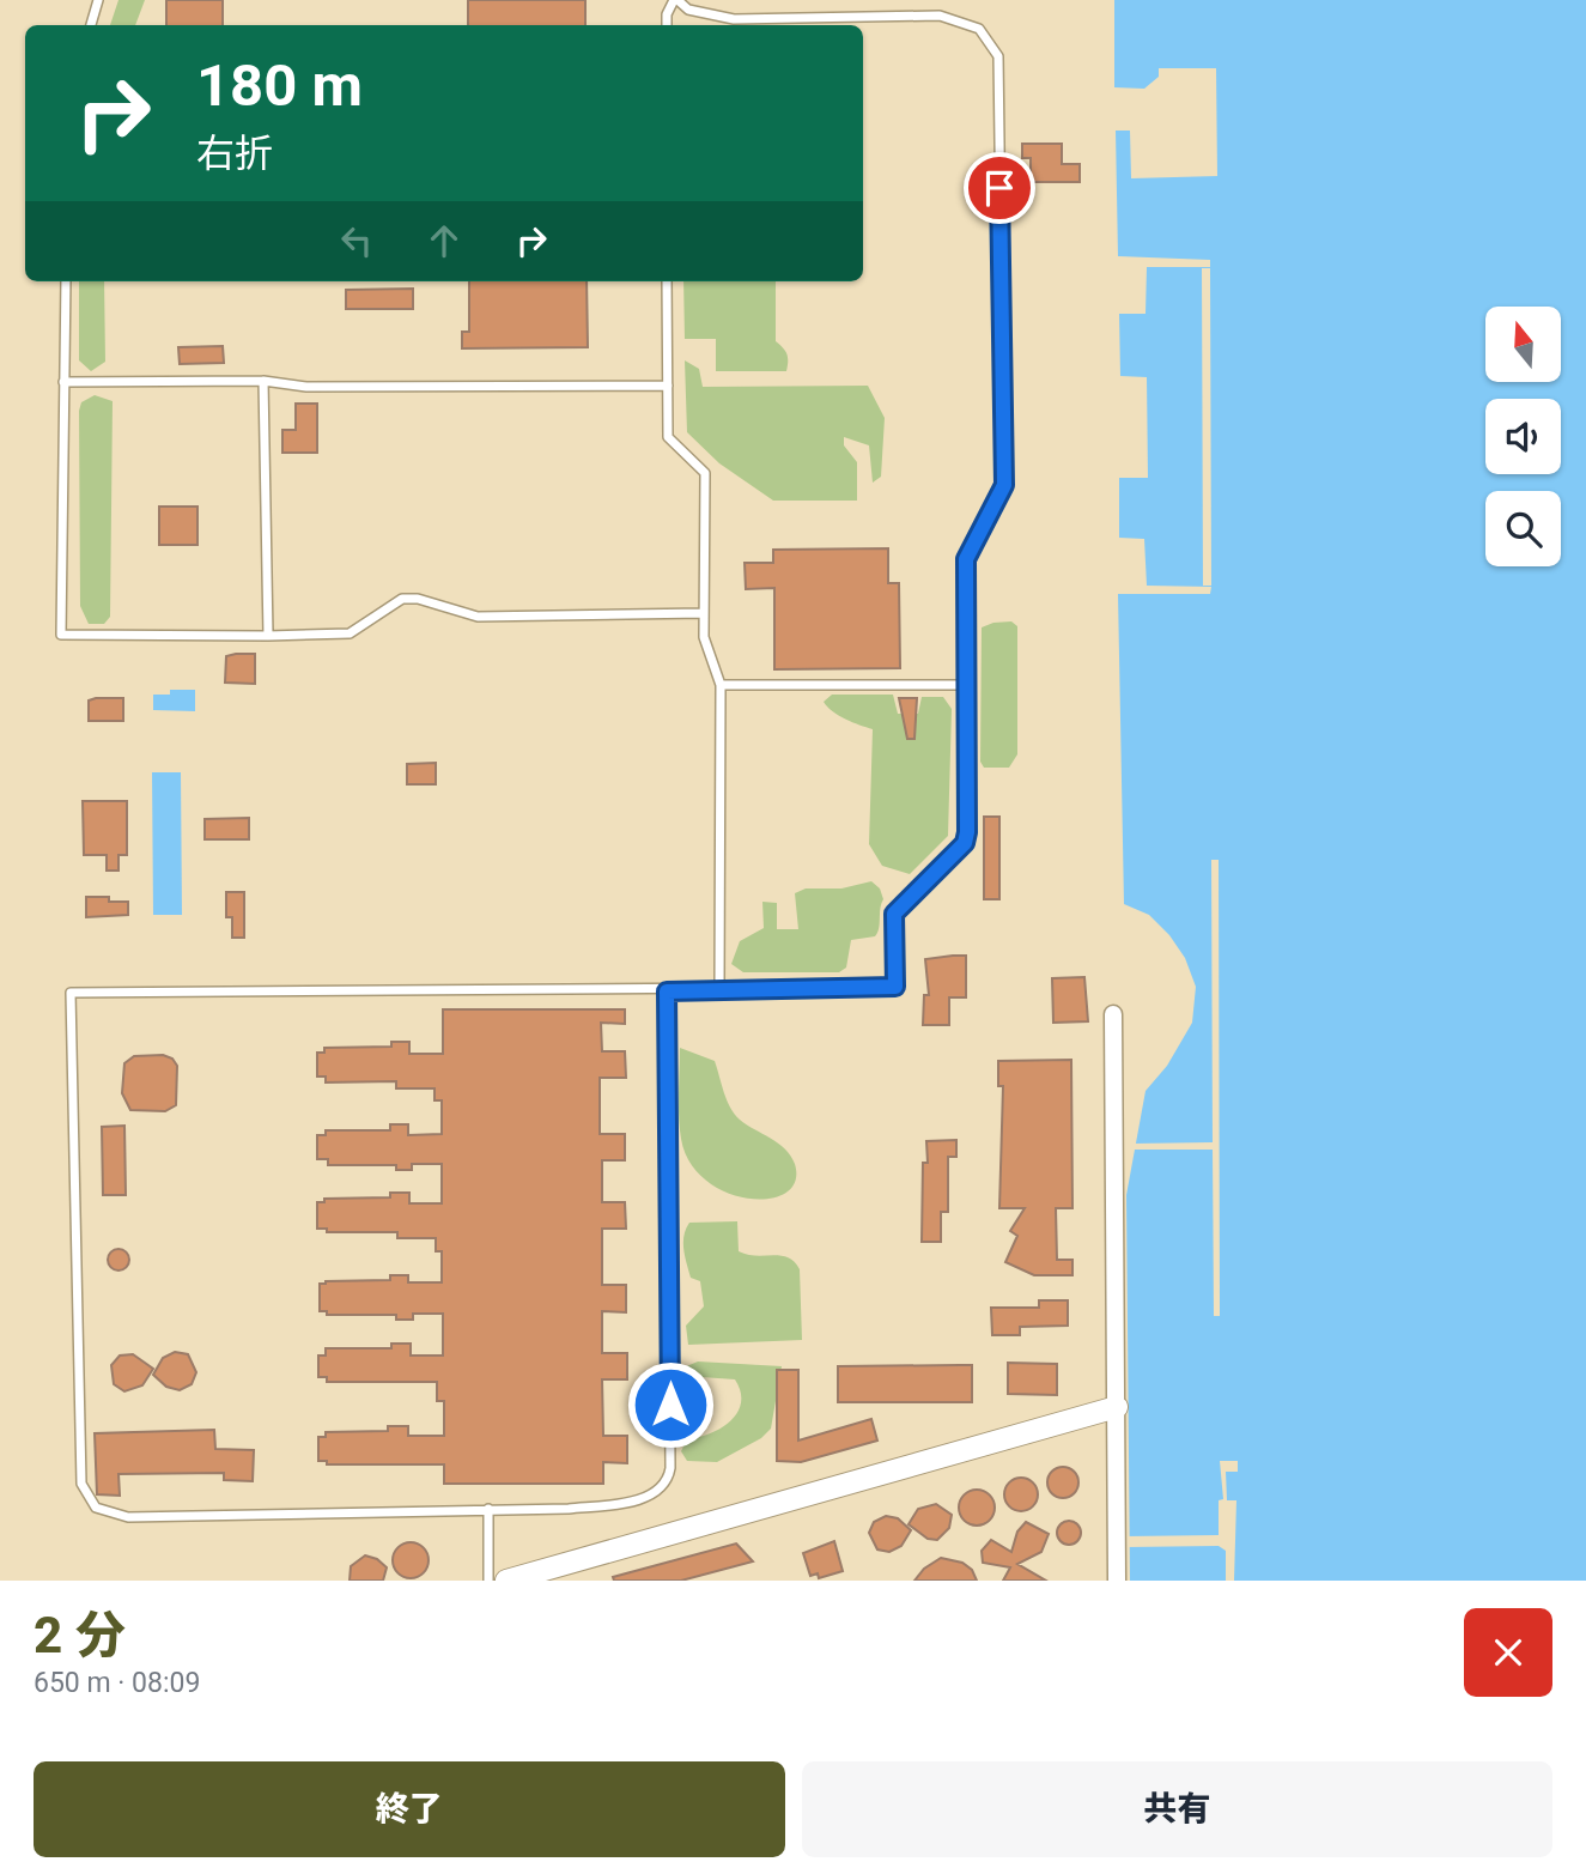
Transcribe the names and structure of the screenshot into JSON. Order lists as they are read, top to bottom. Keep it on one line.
{"north":"top","page":{"turn":["180 m","右折"],"heading":["2 分","650 m · 08:09"],"buttons":["終了","共有"]}}
